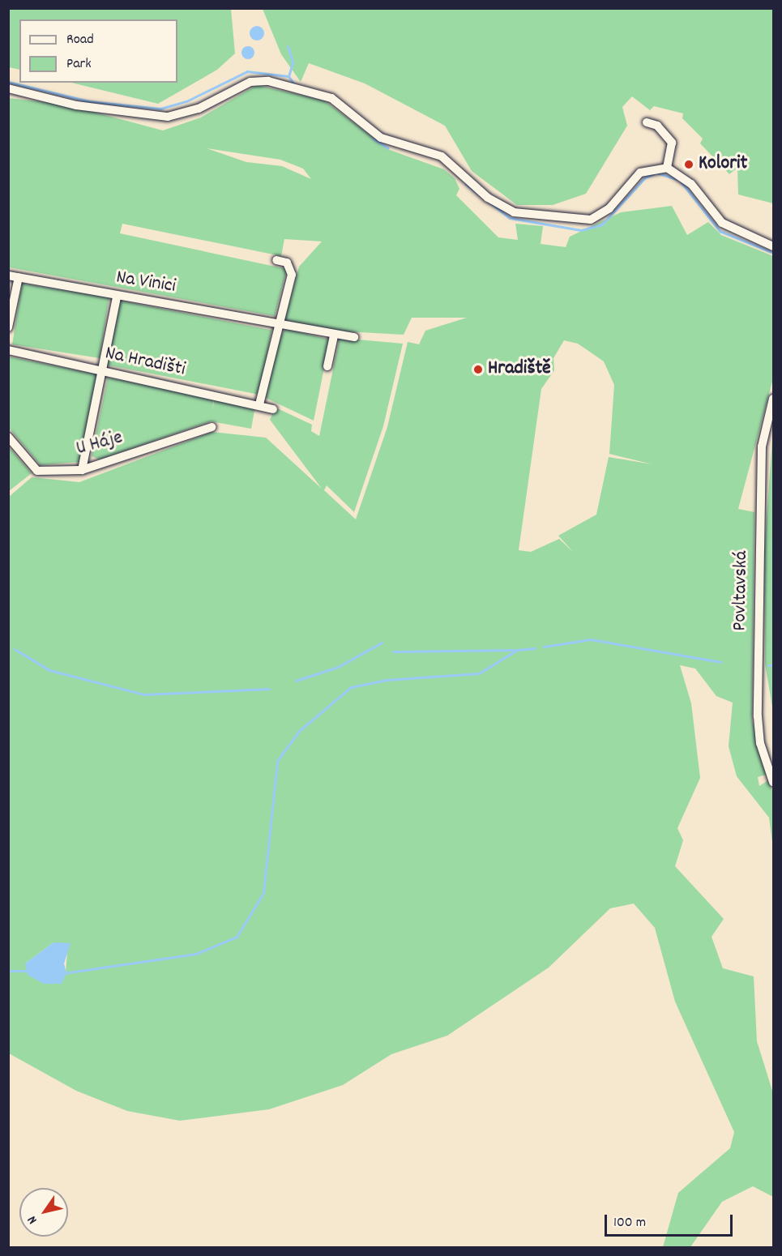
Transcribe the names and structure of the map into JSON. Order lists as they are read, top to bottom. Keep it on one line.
{"streets":{"street":["Na Vinici","Na Hradišti","U Háje","Povltavská"]},"places":["Kolorit","Hradiště"],"legend":["Road","Park"],"scale_bar":"100 m","north":"bottom left"}
